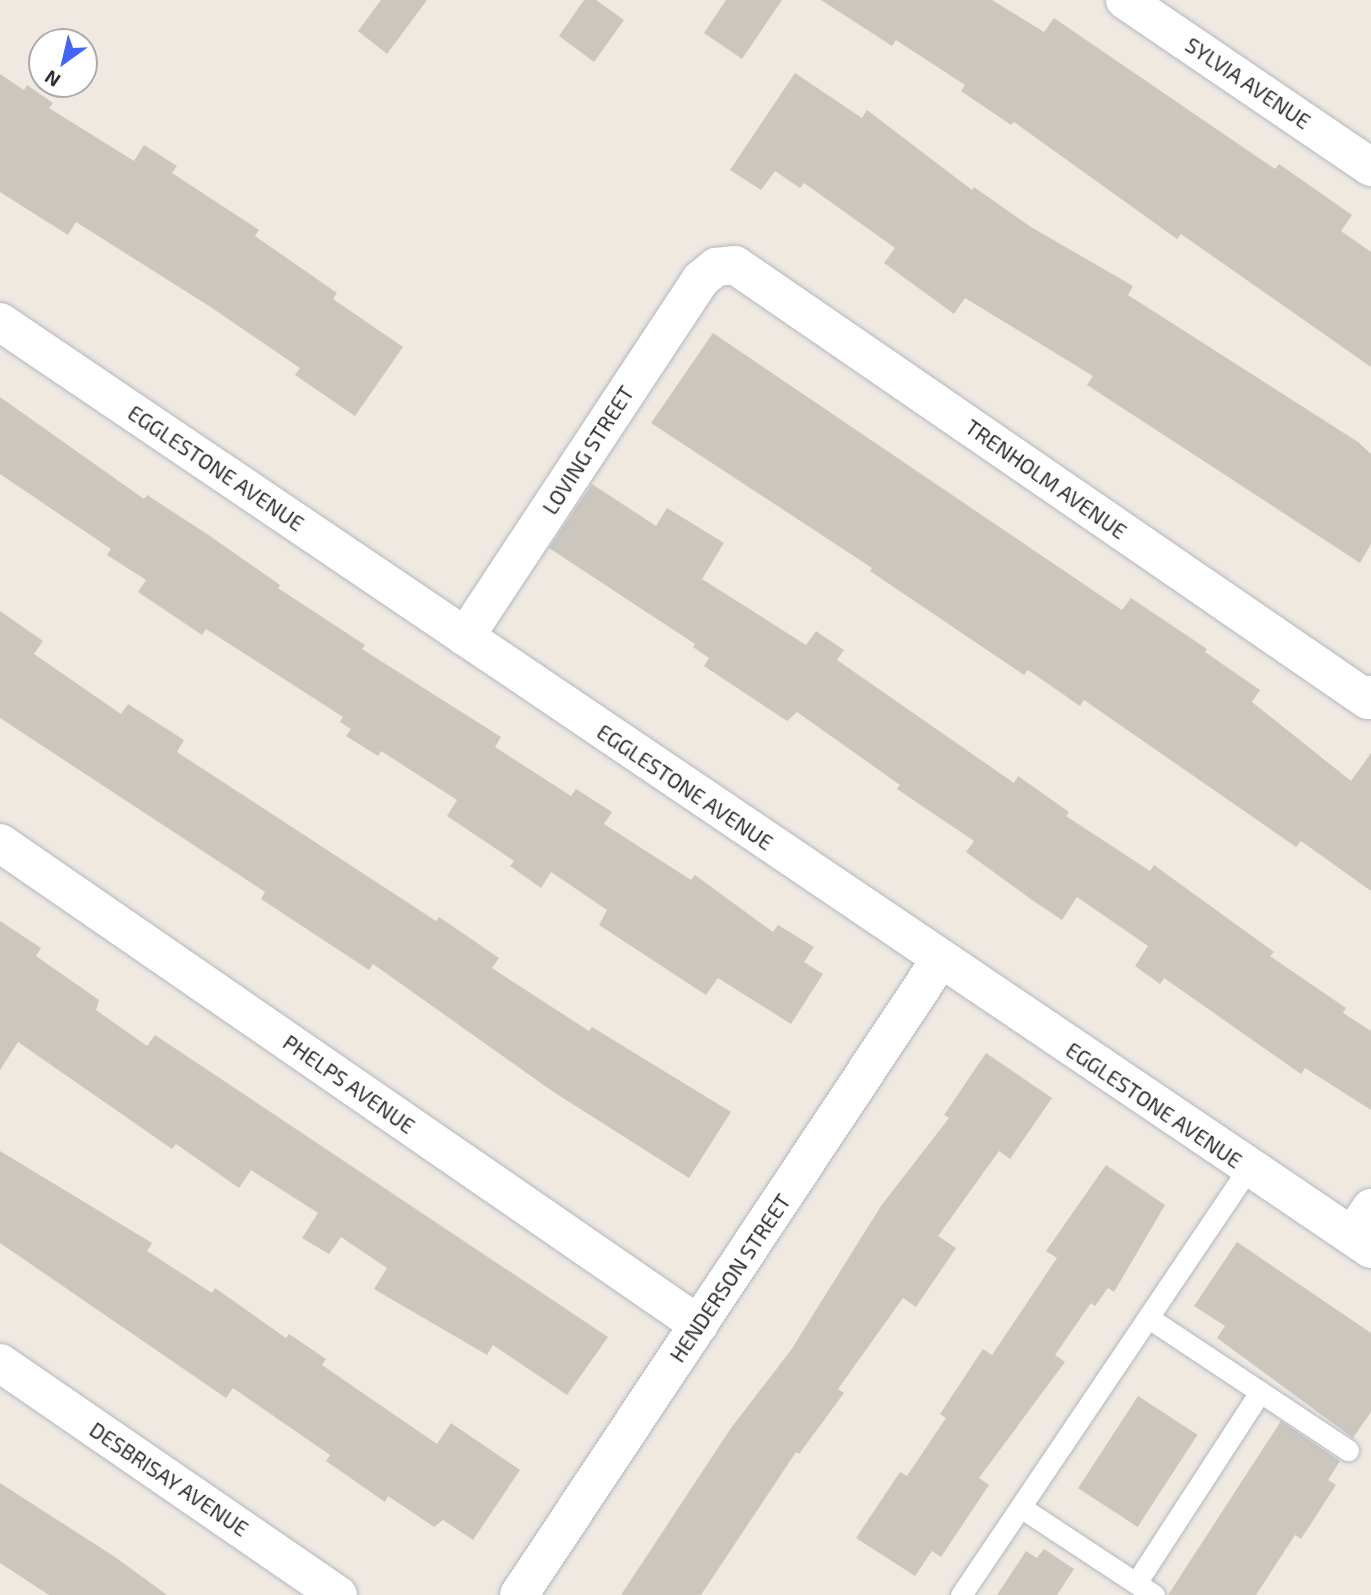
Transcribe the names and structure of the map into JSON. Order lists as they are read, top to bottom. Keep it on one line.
{"streets":{"street":["SYLVIA AVENUE","LOVING STREET","EGGLESTONE AVENUE","TRENHOLM AVENUE","PHELPS AVENUE","HENDERSON STREET","DESBRISAY AVENUE"]},"crossings":[["LOVING STREET","EGGLESTONE AVENUE"],["LOVING STREET","TRENHOLM AVENUE"],["EGGLESTONE AVENUE","HENDERSON STREET"],["PHELPS AVENUE","HENDERSON STREET"]],"north":"bottom left"}
